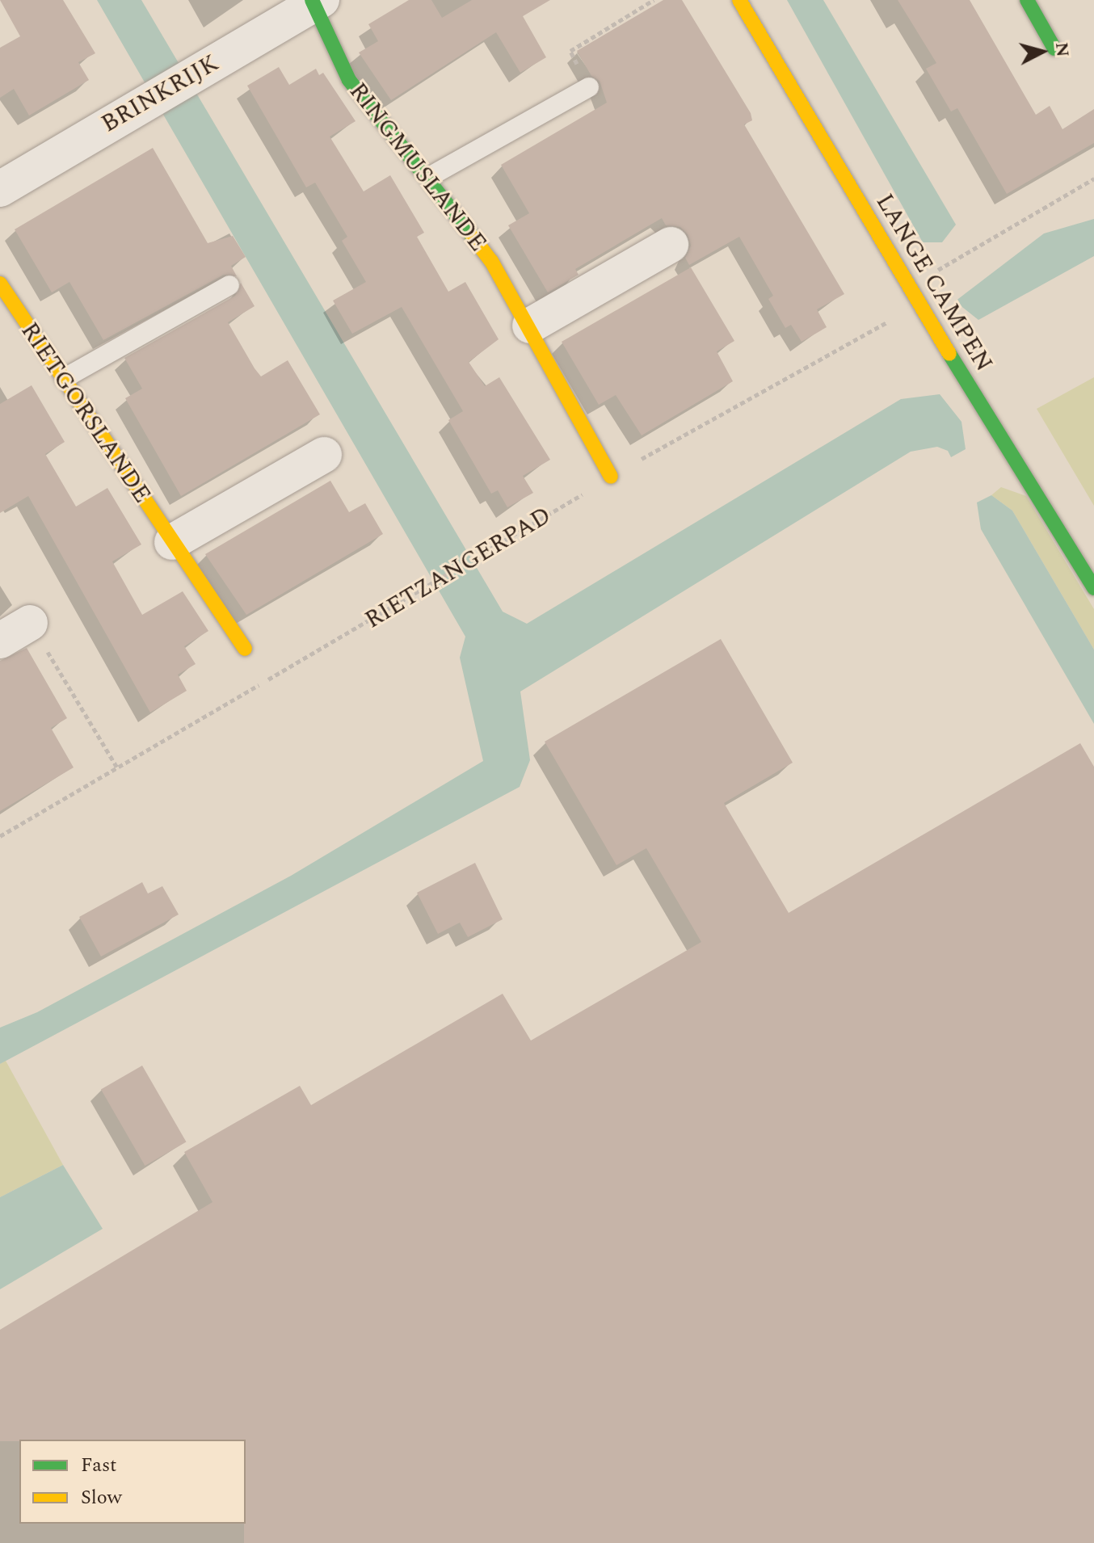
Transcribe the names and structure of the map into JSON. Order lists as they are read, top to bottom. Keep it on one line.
{"streets":{"street":["BRINKRIJK","RINGMUSLANDE","LANGE CAMPEN","RIETGORSLANDE"],"path":["RIETZANGERPAD"]},"crossings":[["BRINKRIJK","RINGMUSLANDE"],["RINGMUSLANDE","RIETZANGERPAD"],["LANGE CAMPEN","RIETZANGERPAD"]],"legend":["Fast","Slow"],"north":"right"}
